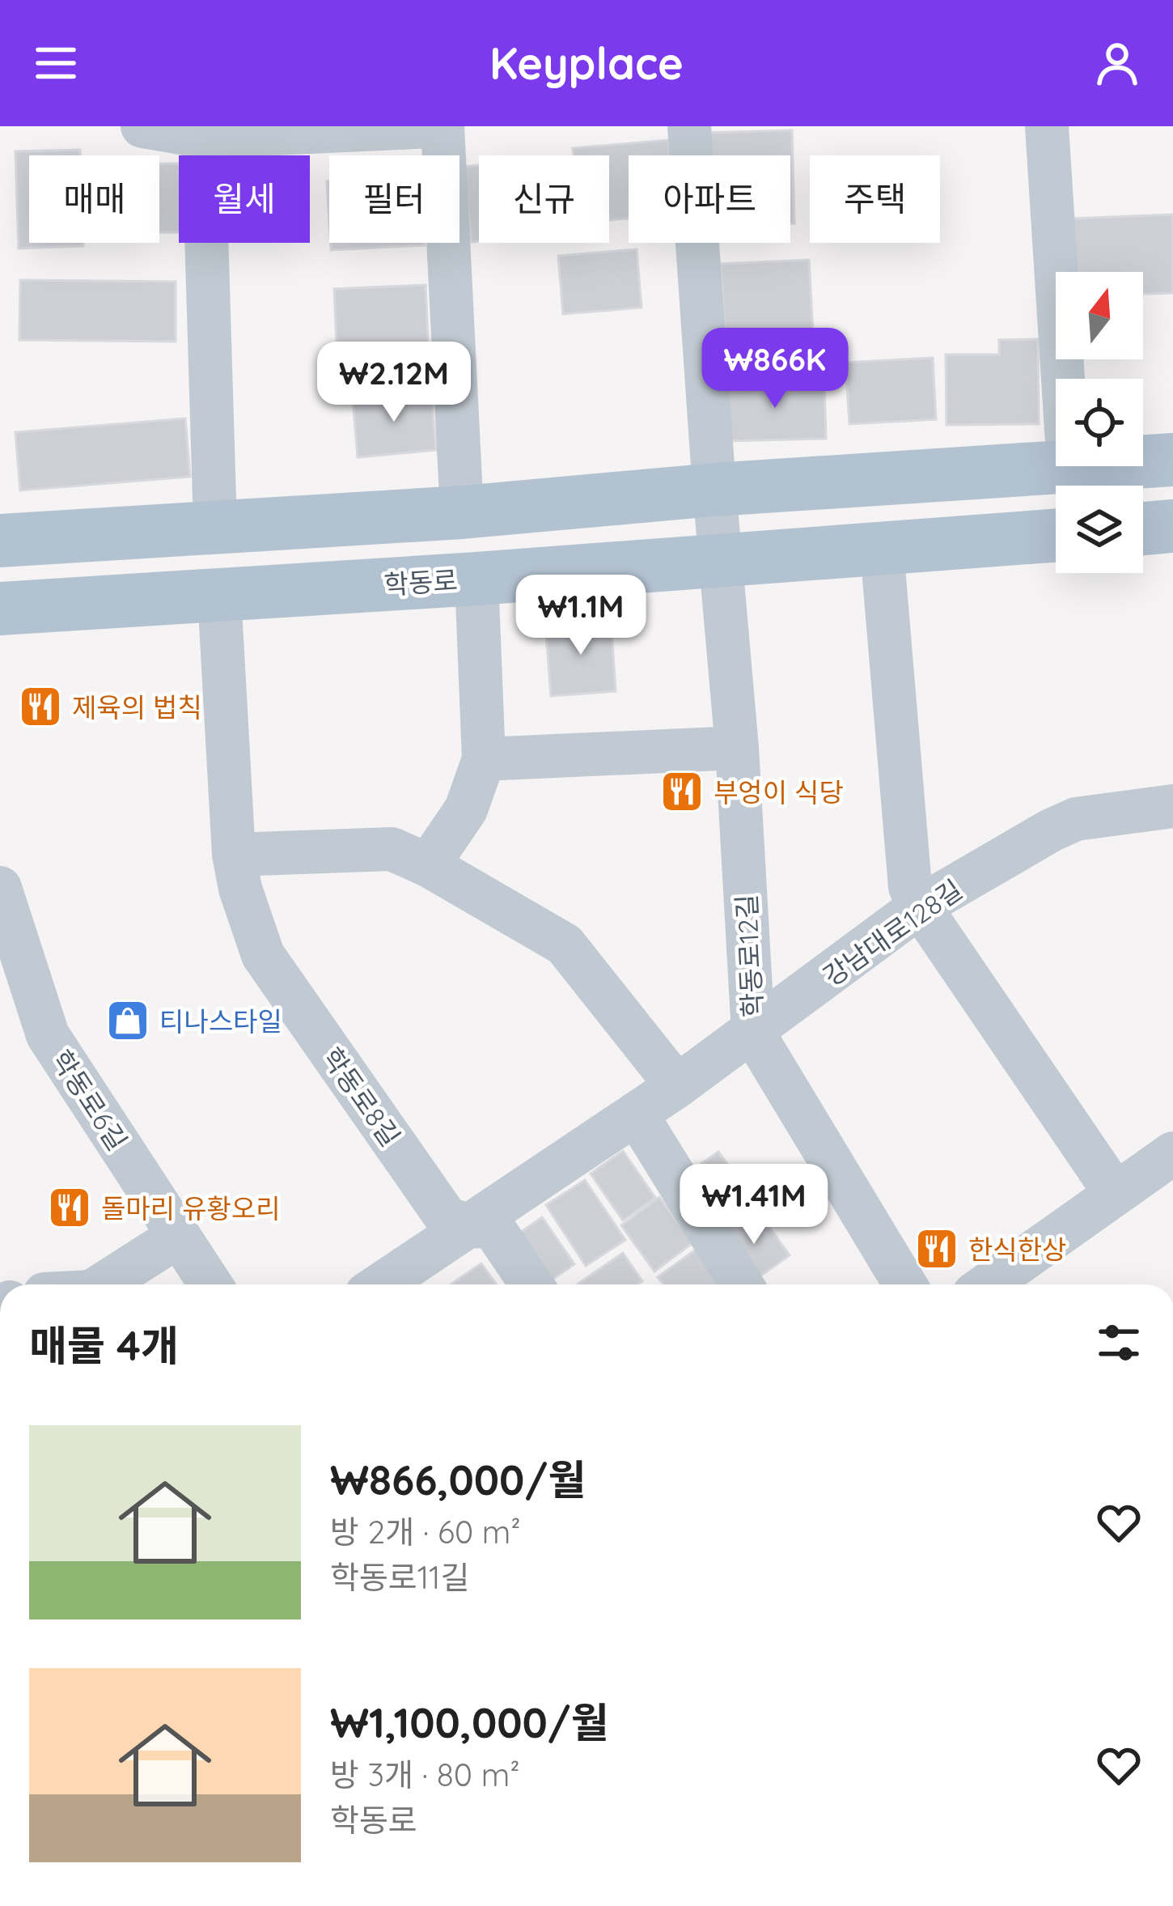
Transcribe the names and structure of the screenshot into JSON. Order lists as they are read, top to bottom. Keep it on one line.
{"streets":{"main road":["학동로"],"street":["강남대로128길","학동로12길","학동로8길","학동로6길"]},"crossings":[["학동로","학동로12길"],["학동로","학동로8길"],["강남대로128길","학동로12길"],["강남대로128길","학동로8길"]],"places":{"restaurant":["제육의 법칙","부엉이 식당","돌마리 유황오리","한식한상"],"shop":["티나스타일"]},"north":"top","page":{"header":"Keyplace","chip":["매매","월세","필터","신규","아파트","주택"],"price":["₩866K","₩2.12M","₩1.1M","₩1.41M"],"heading":"매물 4개","list":[{"name":"₩866,000/월","note":"방 2개 · 60 m² · 학동로11길"},{"name":"₩1,100,000/월","note":"방 3개 · 80 m² · 학동로"}]}}
